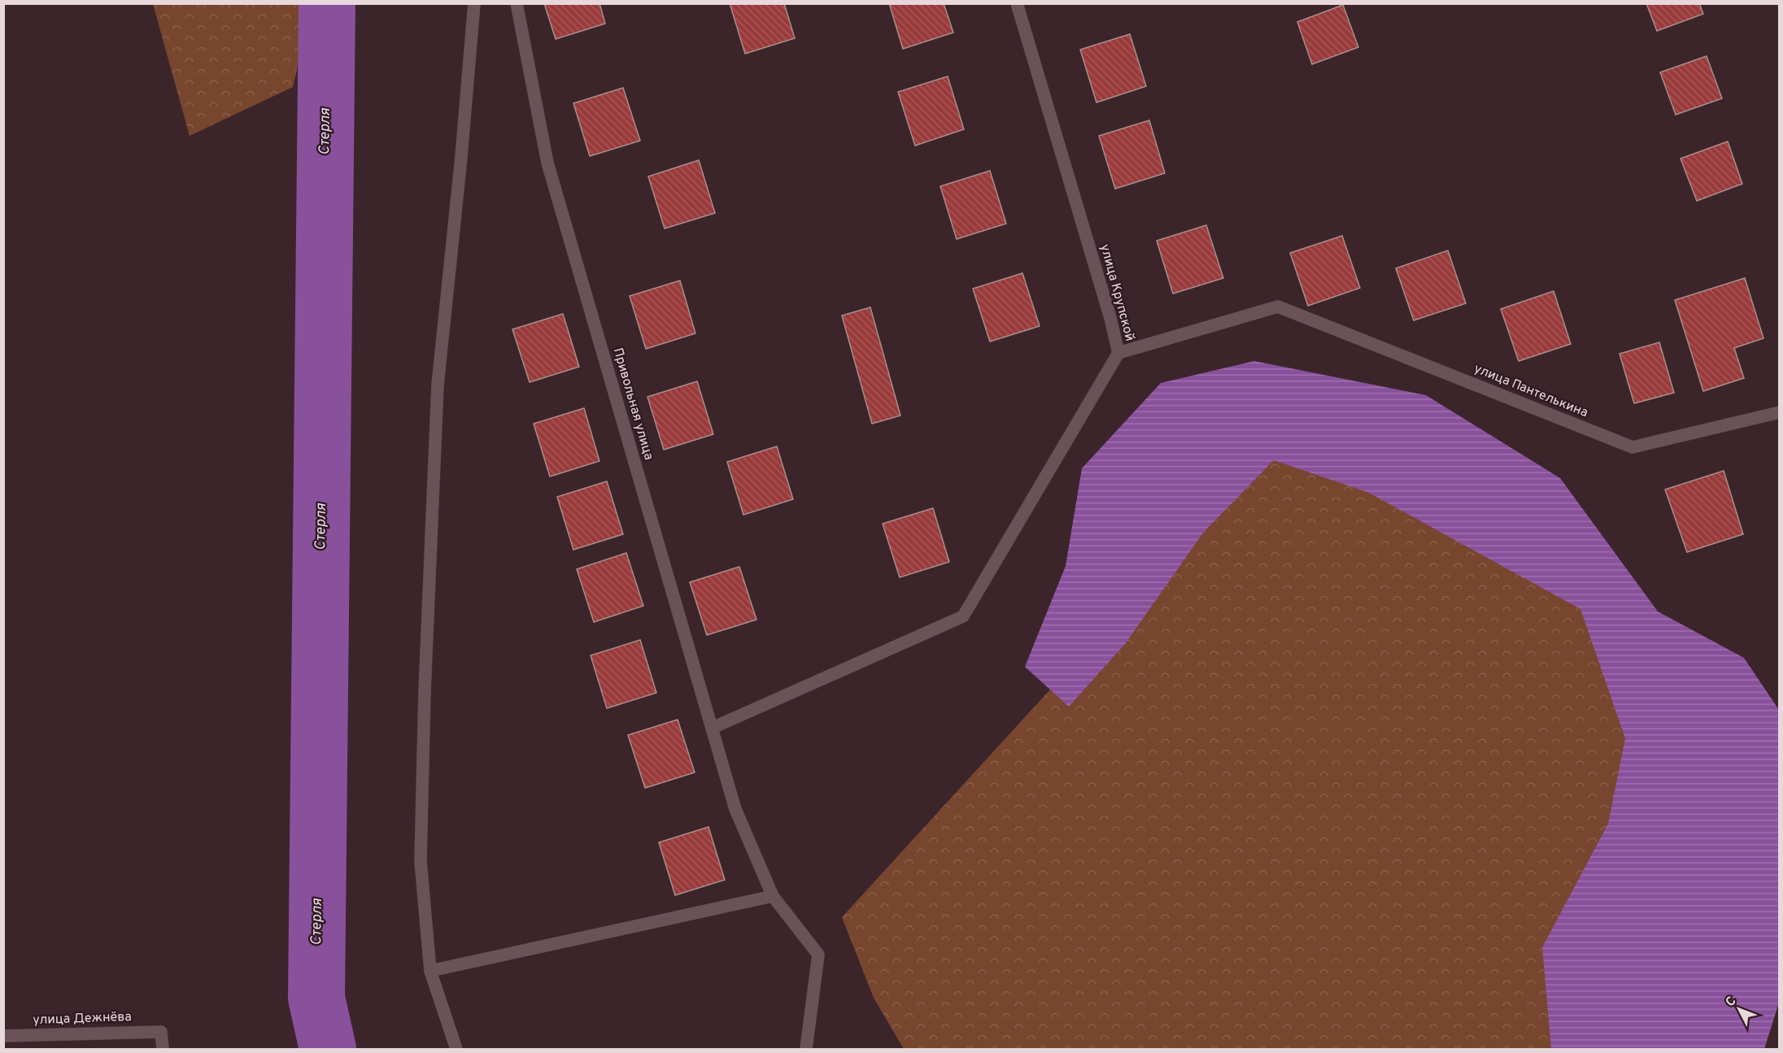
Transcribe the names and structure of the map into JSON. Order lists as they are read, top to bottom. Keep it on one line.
{"streets":{"street":["улица Крупской","улица Пантелькина","Привольная улица","улица Дежнёва"]},"crossings":[["улица Крупской","улица Пантелькина"],["улица Крупской","Привольная улица"]],"water":["Стерля"],"north":"top left"}
